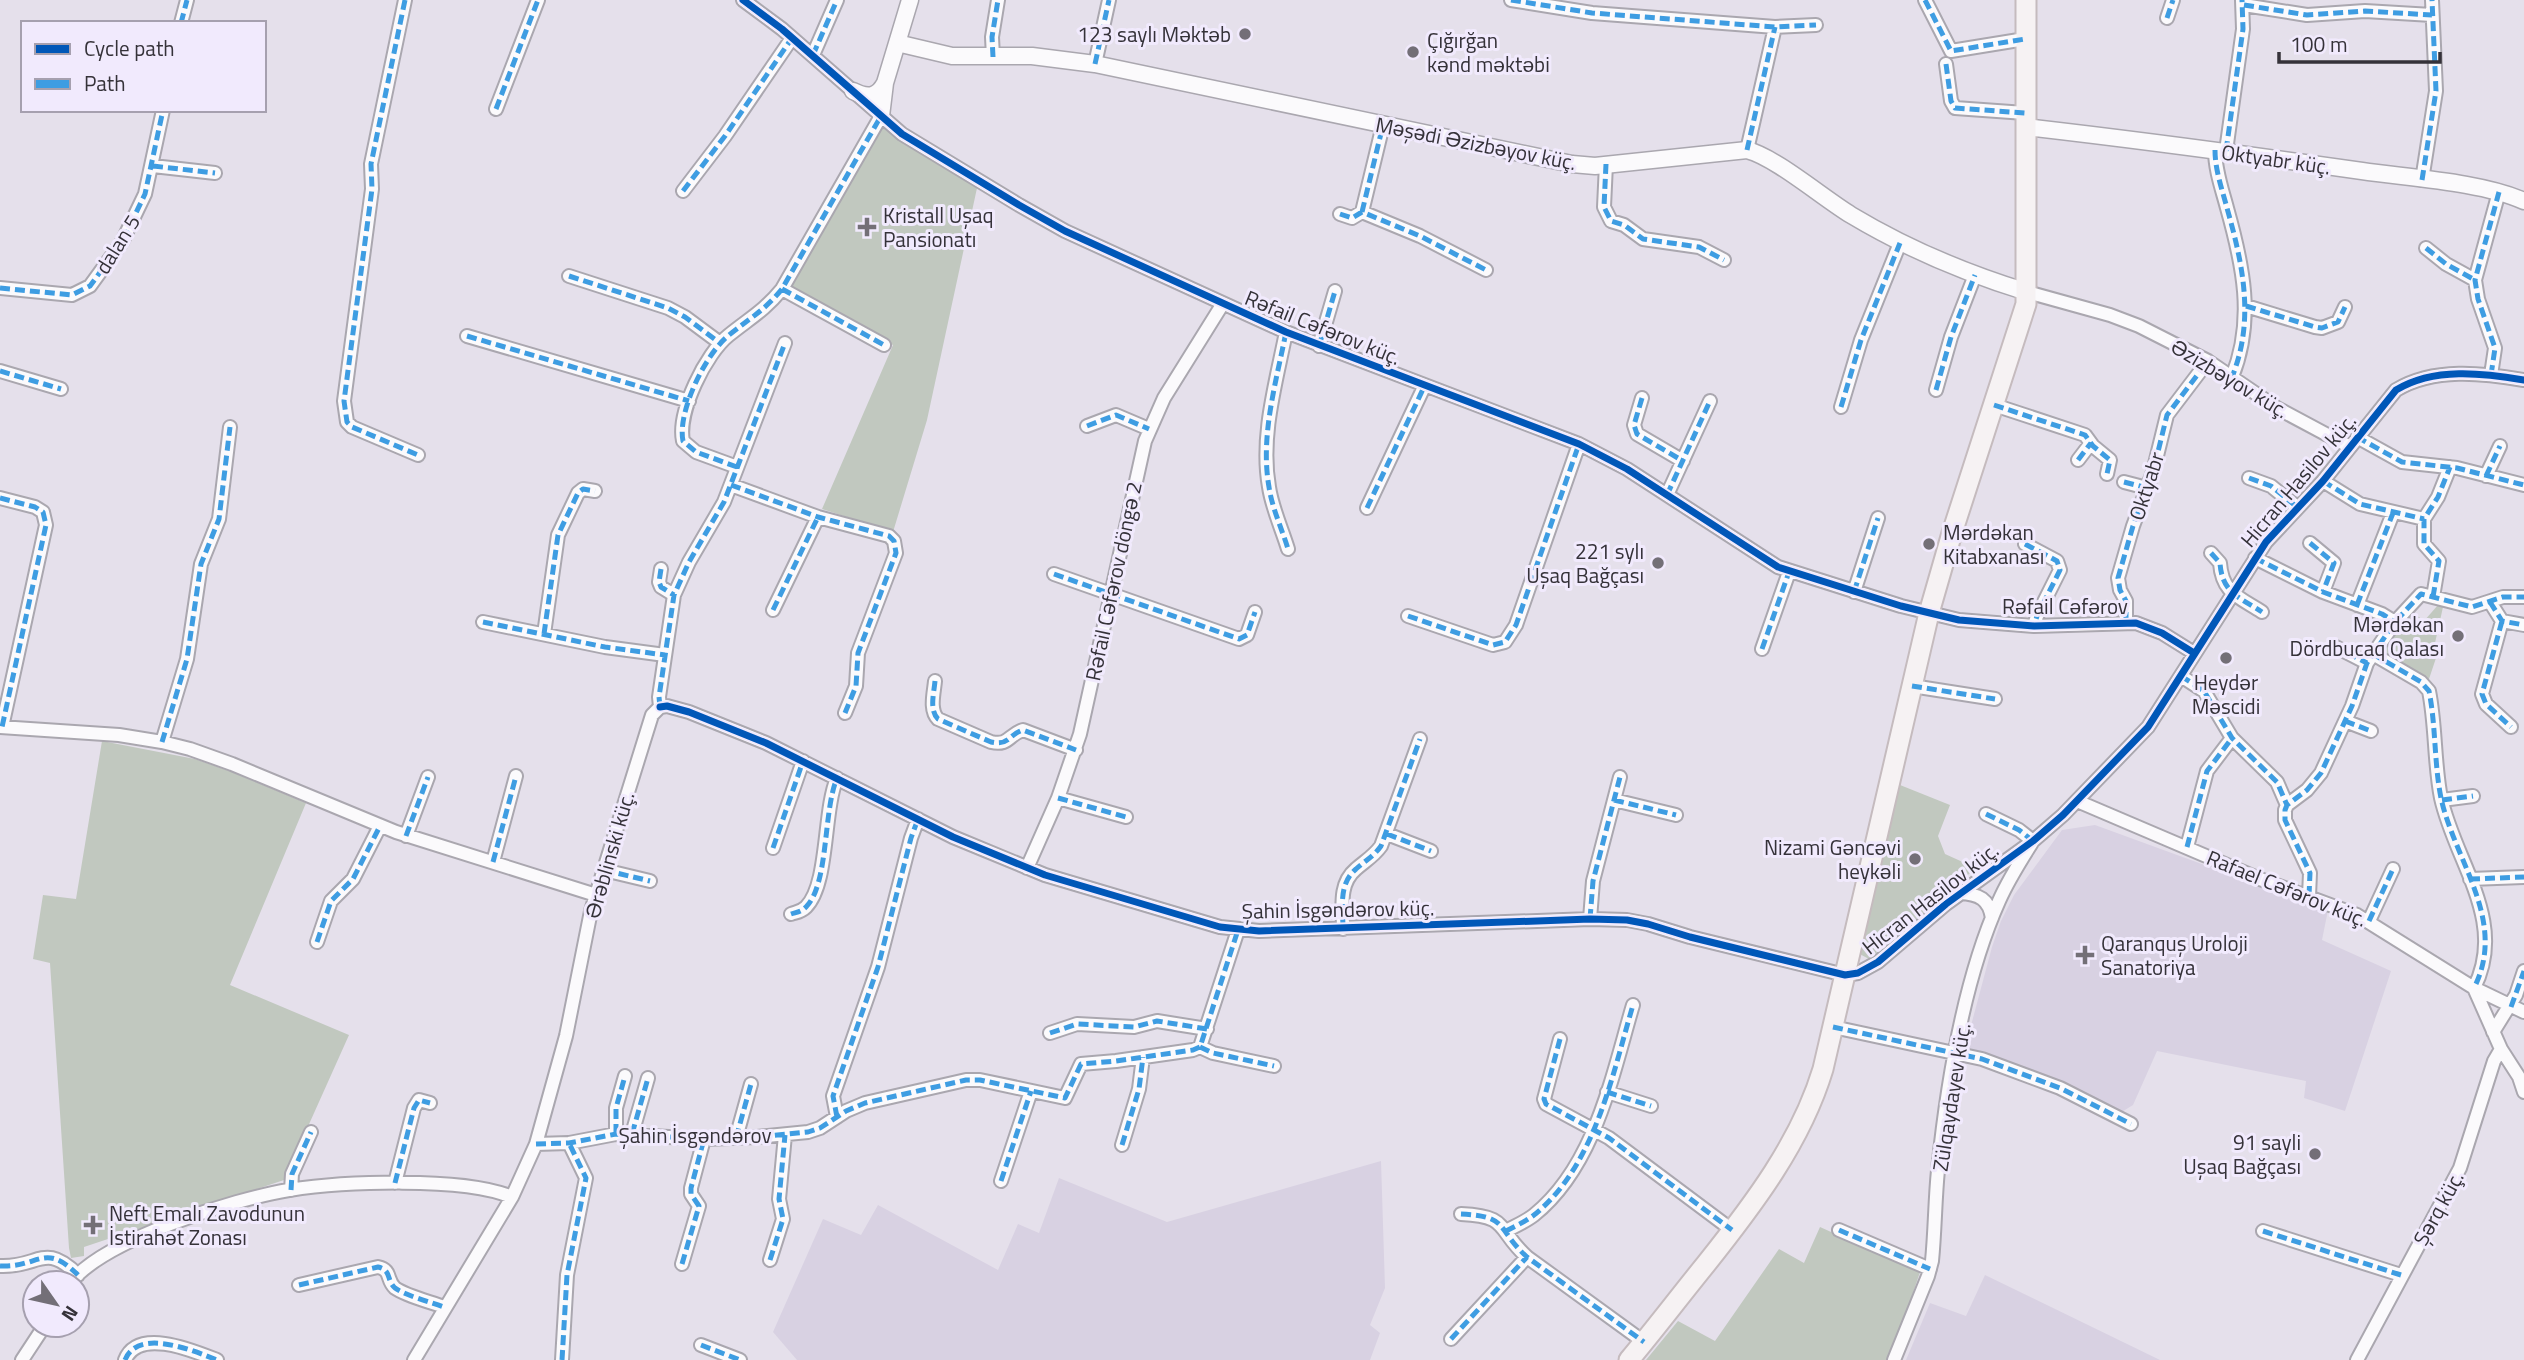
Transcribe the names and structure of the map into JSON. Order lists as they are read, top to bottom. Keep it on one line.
{"streets":{"street":["Məşədi Əzizbəyov küç.","Oktyabr küç.","dalan 5","Rəfail Cəfərov küç.","Əzizbəyov küç.","Hicran Hasilov küç.","Oktyabr","Rəfail Cəfərov döngə 2","Rəfail Cəfərov","Ərəblinski küç.","Rafael Cəfərov küç.","Şahin İsgəndərov küç.","Zülqaydayev küç.","Şahin İsgəndərov","Şərq küç."]},"crossings":[["Rəfail Cəfərov küç.","Rəfail Cəfərov döngə 2"],["Rəfail Cəfərov küç.","Rəfail Cəfərov"],["Əzizbəyov küç.","Hicran Hasilov küç."],["Əzizbəyov küç.","Oktyabr"],["Hicran Hasilov küç.","Rəfail Cəfərov"],["Hicran Hasilov küç.","Rafael Cəfərov küç."],["Hicran Hasilov küç.","Şahin İsgəndərov küç."],["Hicran Hasilov küç.","Zülqaydayev küç."],["Oktyabr","Rəfail Cəfərov"],["Rəfail Cəfərov döngə 2","Şahin İsgəndərov küç."],["Ərəblinski küç.","Şahin İsgəndərov küç."],["Ərəblinski küç.","Şahin İsgəndərov"]],"places":{"other":["123 saylı Məktəb","Çığırğan kənd məktəbi","Mərdəkan Kitabxanası","221 sylı Uşaq Bağçası","Mərdəkan Dördbucaq Qalası","Heydər Məscidi","Nizami Gəncəvi heykəli","91 sayli Uşaq Bağçası"],"health":["Kristall Uşaq Pansionatı","Qaranquş Uroloji Sanatoriya","Neft Emalı Zavodunun İstirahət Zonası"]},"legend":["Cycle path","Path"],"scale_bar":"100 m","north":"bottom right"}
